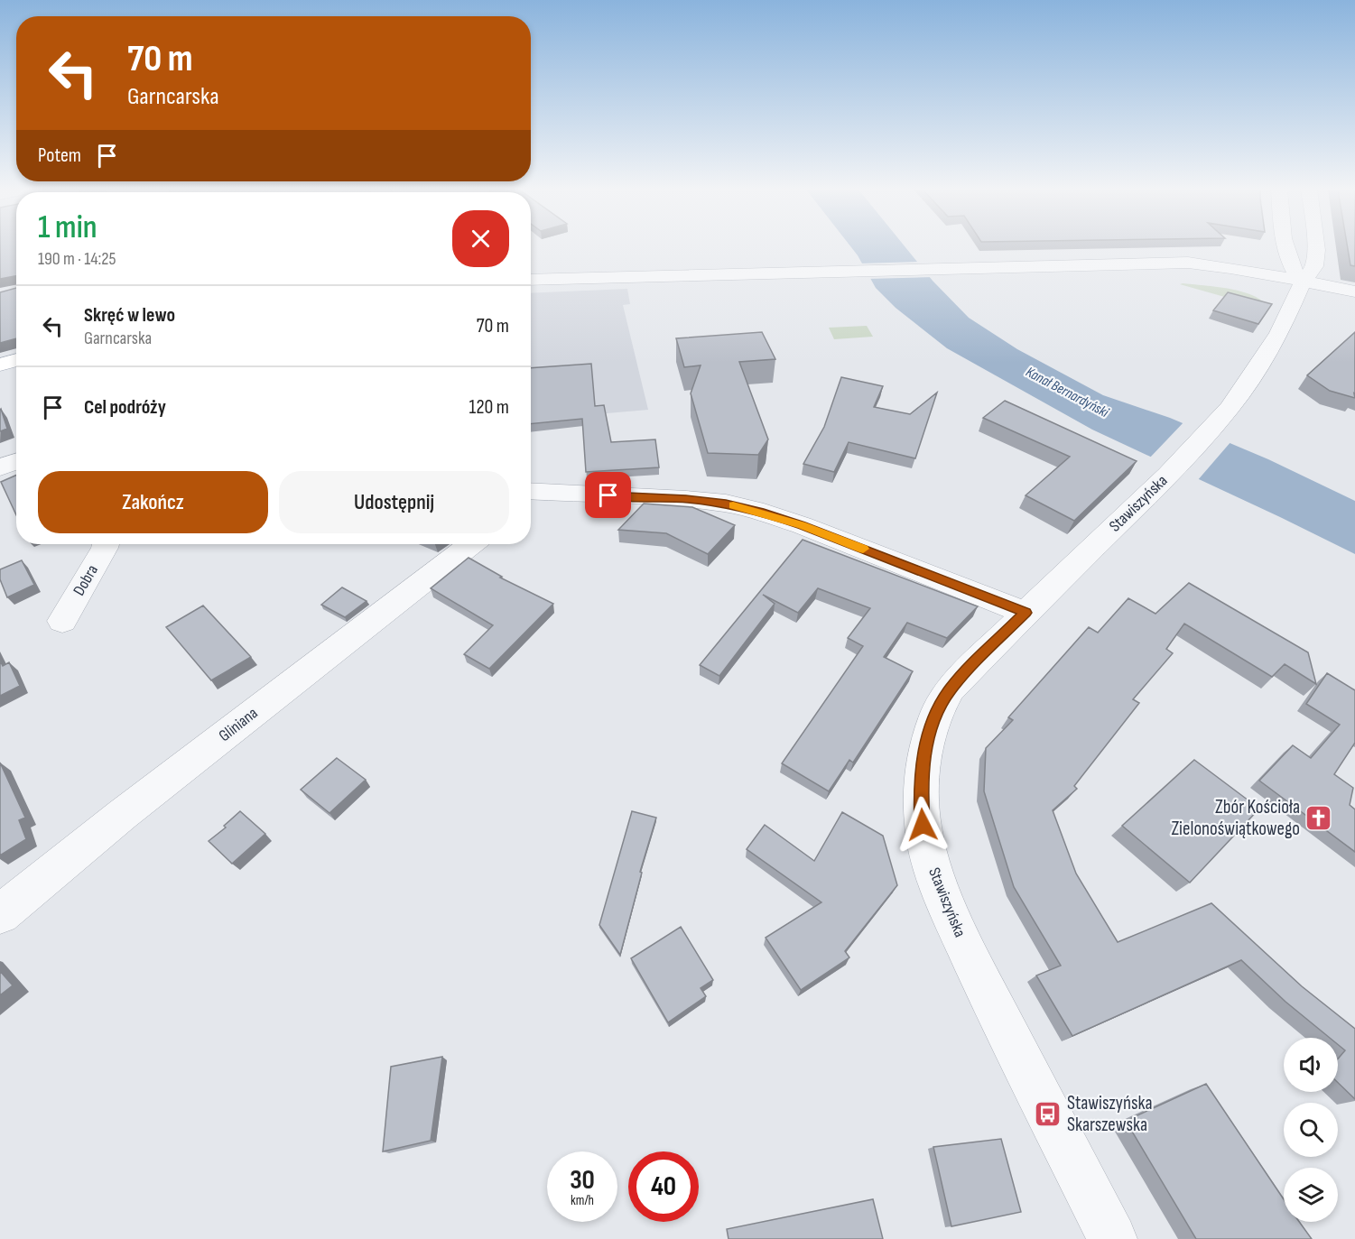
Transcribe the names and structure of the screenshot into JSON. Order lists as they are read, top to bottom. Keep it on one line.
{"streets":{"street":["Stawiszyńska","Dobra","Gliniana"]},"water":["Kanał Bernardyński"],"places":{"church":["Zbór Kościoła Zielonoświątkowego"],"bus stop":["Stawiszyńska Skarszewska"]},"page":{"turn":["70 m","Garncarska"],"then":"Potem","heading":["1 min","190 m · 14:25"],"list":[{"name":"Skręć w lewo","note":"Garncarska","value":"70 m"},{"name":"Cel podróży","value":"120 m"}],"buttons":["Zakończ","Udostępnij"],"speed":"30 km/h","limit":"40"}}
